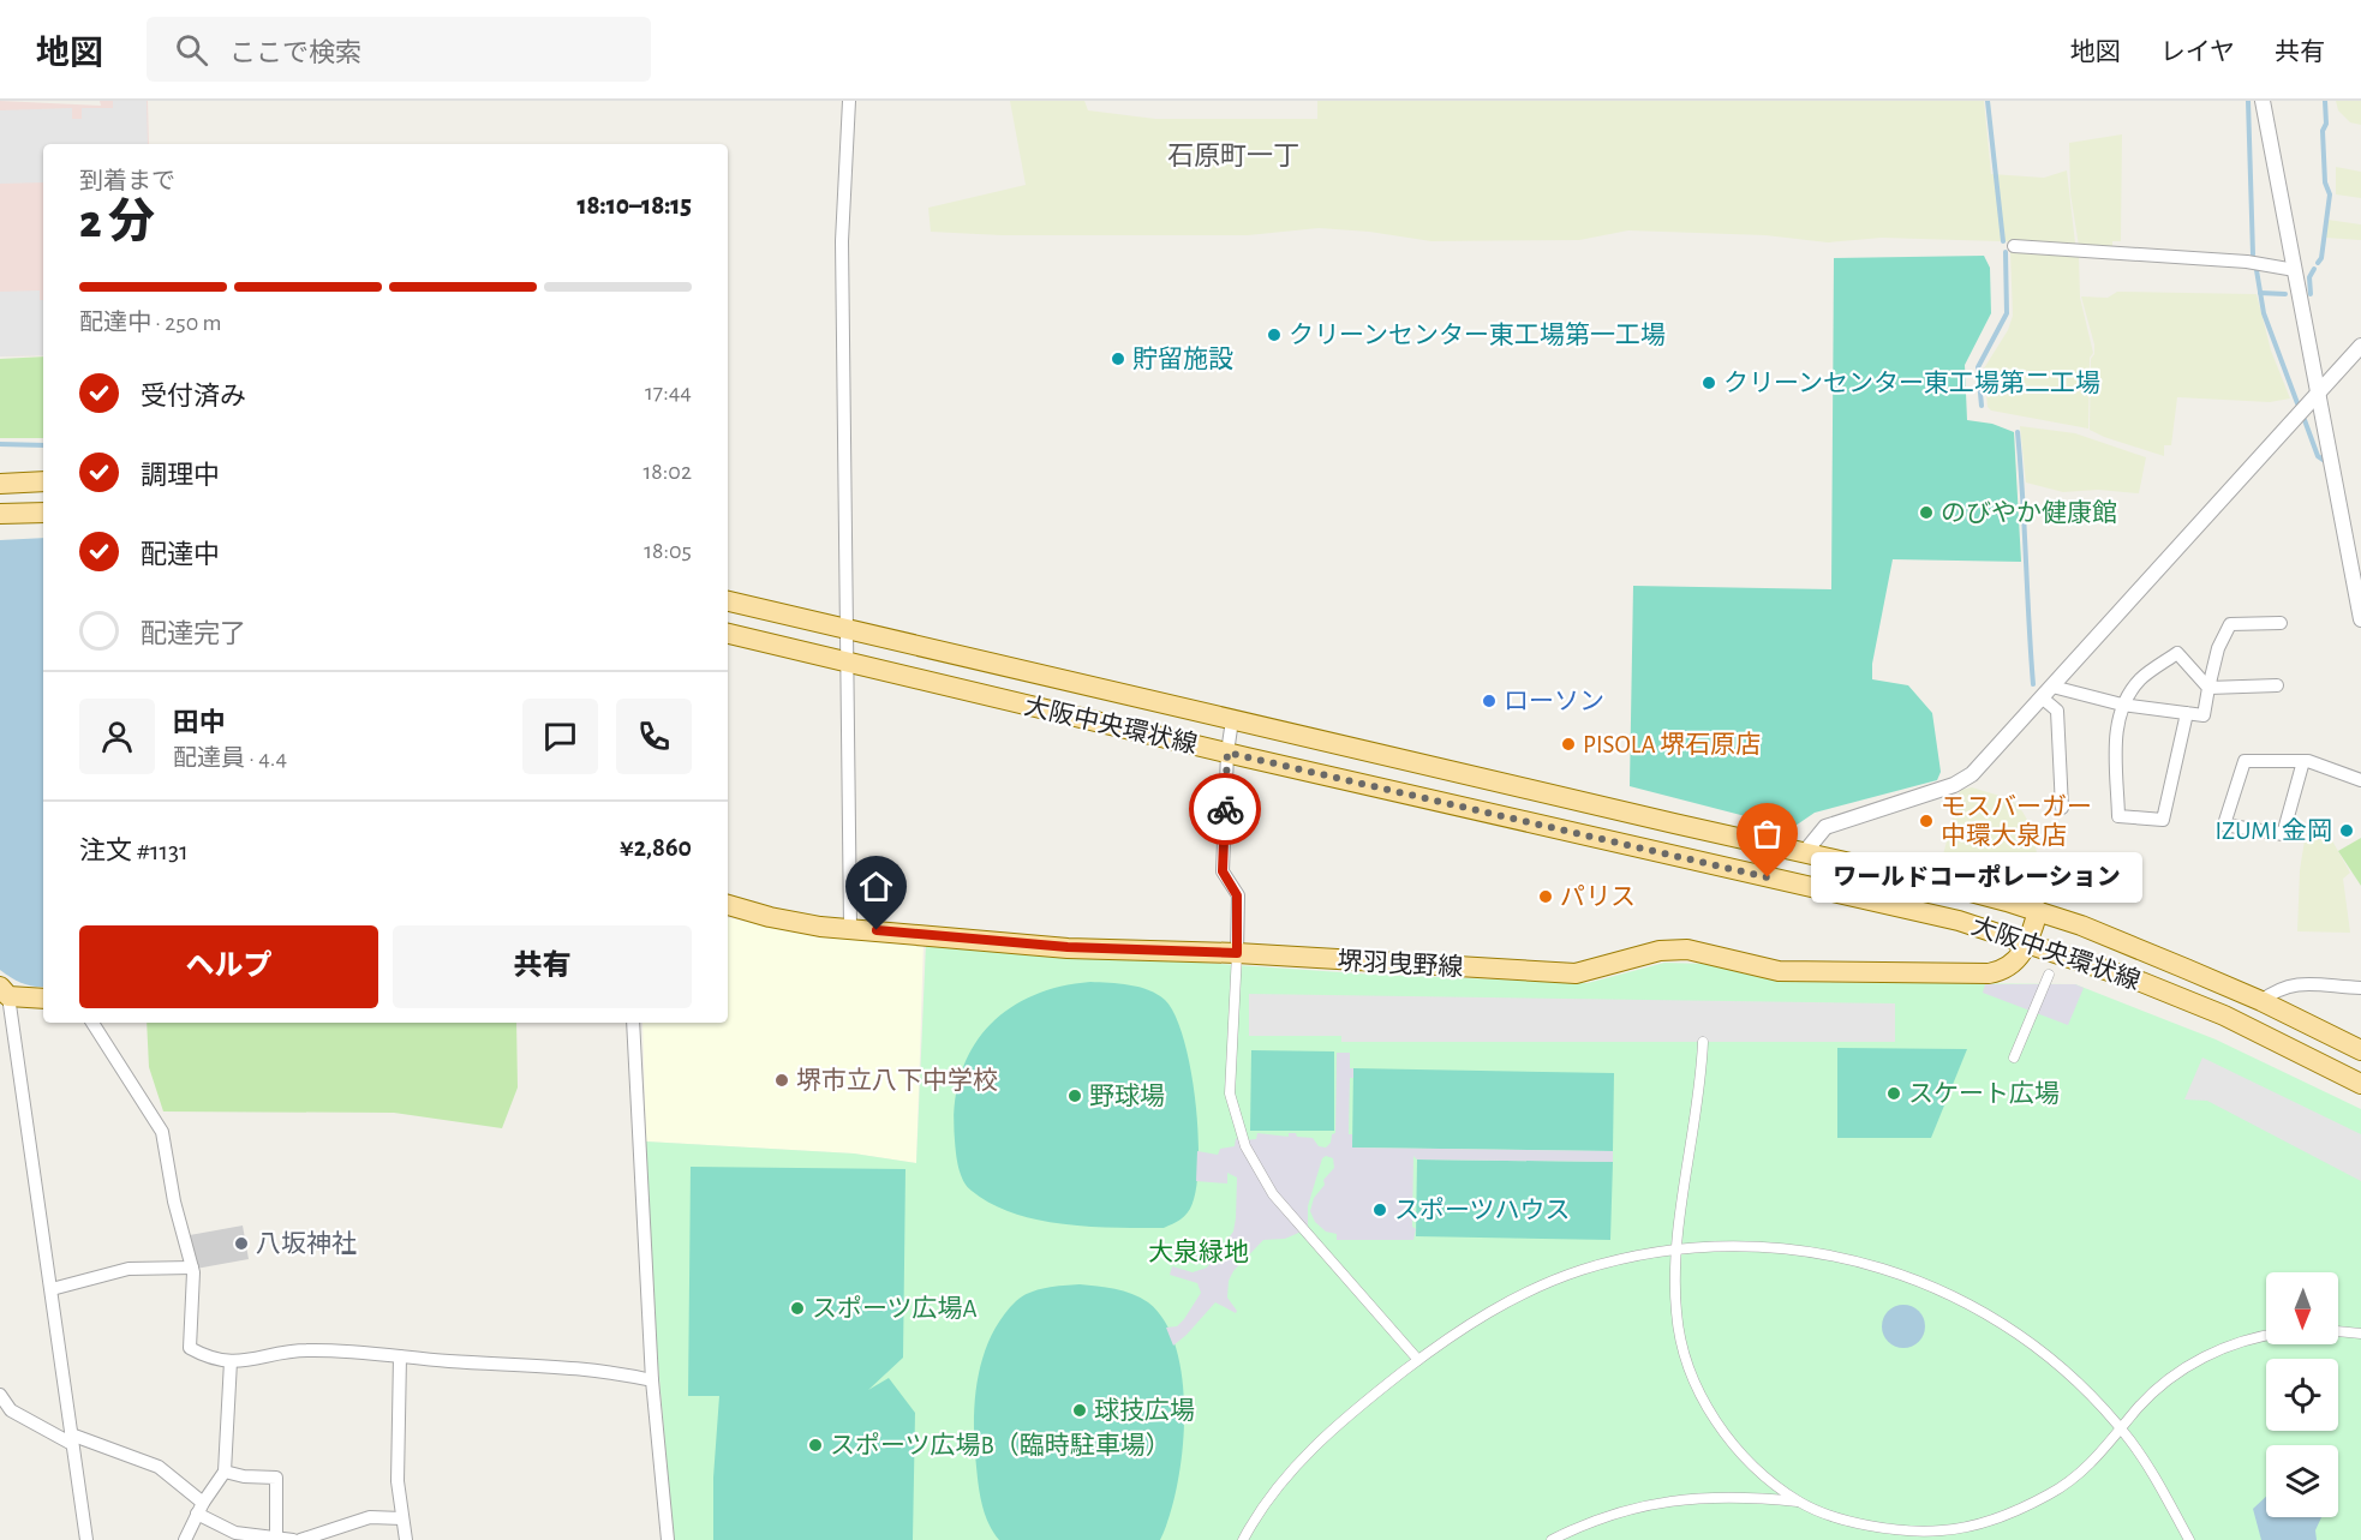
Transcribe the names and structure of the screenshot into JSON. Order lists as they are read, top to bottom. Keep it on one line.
{"streets":{"main road":["大阪中央環状線","堺羽曳野線"]},"crossings":[["大阪中央環状線","堺羽曳野線"]],"districts":["石原町一丁"],"parks":["大泉緑地"],"places":["クリーンセンター東工場第一工場","貯留施設","クリーンセンター東工場第二工場","のびやか健康館","ローソン","PISOLA 堺石原店","モスバーガー 中環大泉店","IZUMI 金岡","ワールドコーポレーション","パリス","堺市立八下中学校","スケート広場","野球場","スポーツハウス","八坂神社","スポーツ広場A","球技広場","スポーツ広場B（臨時駐車場）"],"north":"bottom","page":{"header":"地図","search":"ここで検索","nav":["地図","レイヤ","共有"],"heading":["2 分","到着まで","18:10–18:15"],"panel":["田中","配達員 · 4.4","注文 #1131","¥2,860"],"bar":"配達中 · 250 m","list":[["受付済み","17:44"],["調理中","18:02"],["配達中","18:05"],"配達完了"],"bubble":"ワールドコーポレーション","buttons":["ヘルプ","共有"]}}
